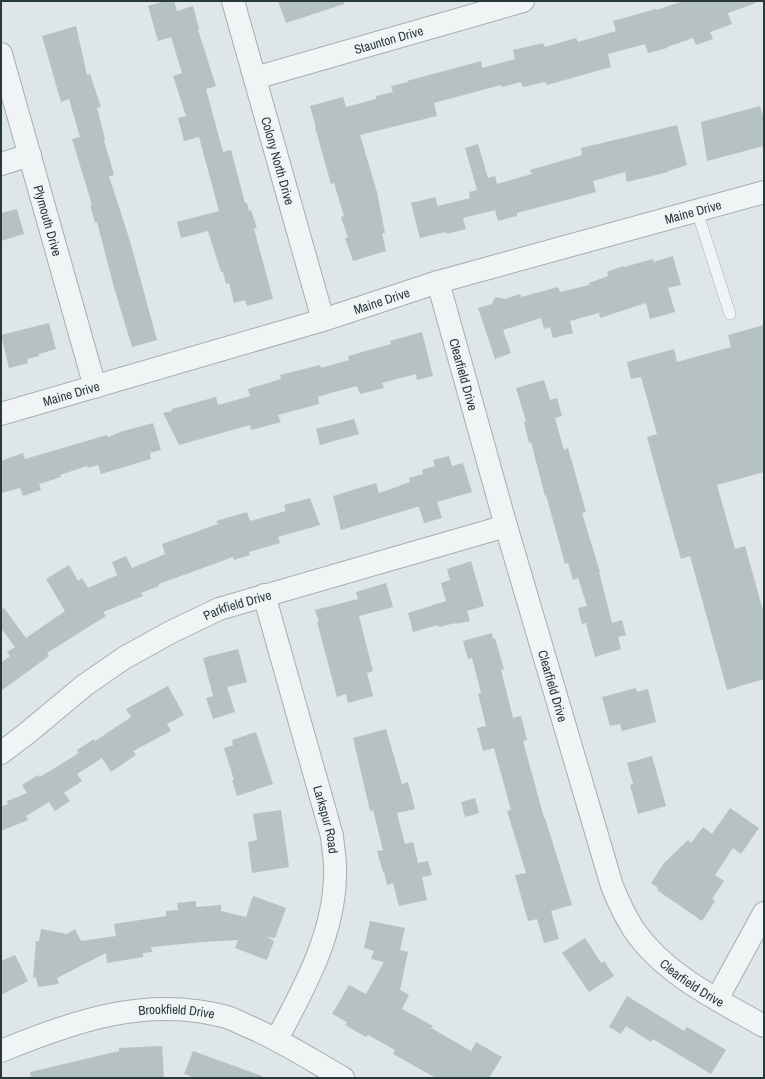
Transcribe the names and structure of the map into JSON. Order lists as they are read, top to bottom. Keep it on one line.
{"streets":{"street":["Staunton Drive","Colony North Drive","Maine Drive","Plymouth Drive","Clearfield Drive","Parkfield Drive","Larkspur Road","Brookfield Drive"]},"crossings":[["Staunton Drive","Colony North Drive"],["Colony North Drive","Maine Drive"],["Maine Drive","Plymouth Drive"],["Maine Drive","Clearfield Drive"],["Clearfield Drive","Parkfield Drive"],["Parkfield Drive","Larkspur Road"],["Larkspur Road","Brookfield Drive"]]}
